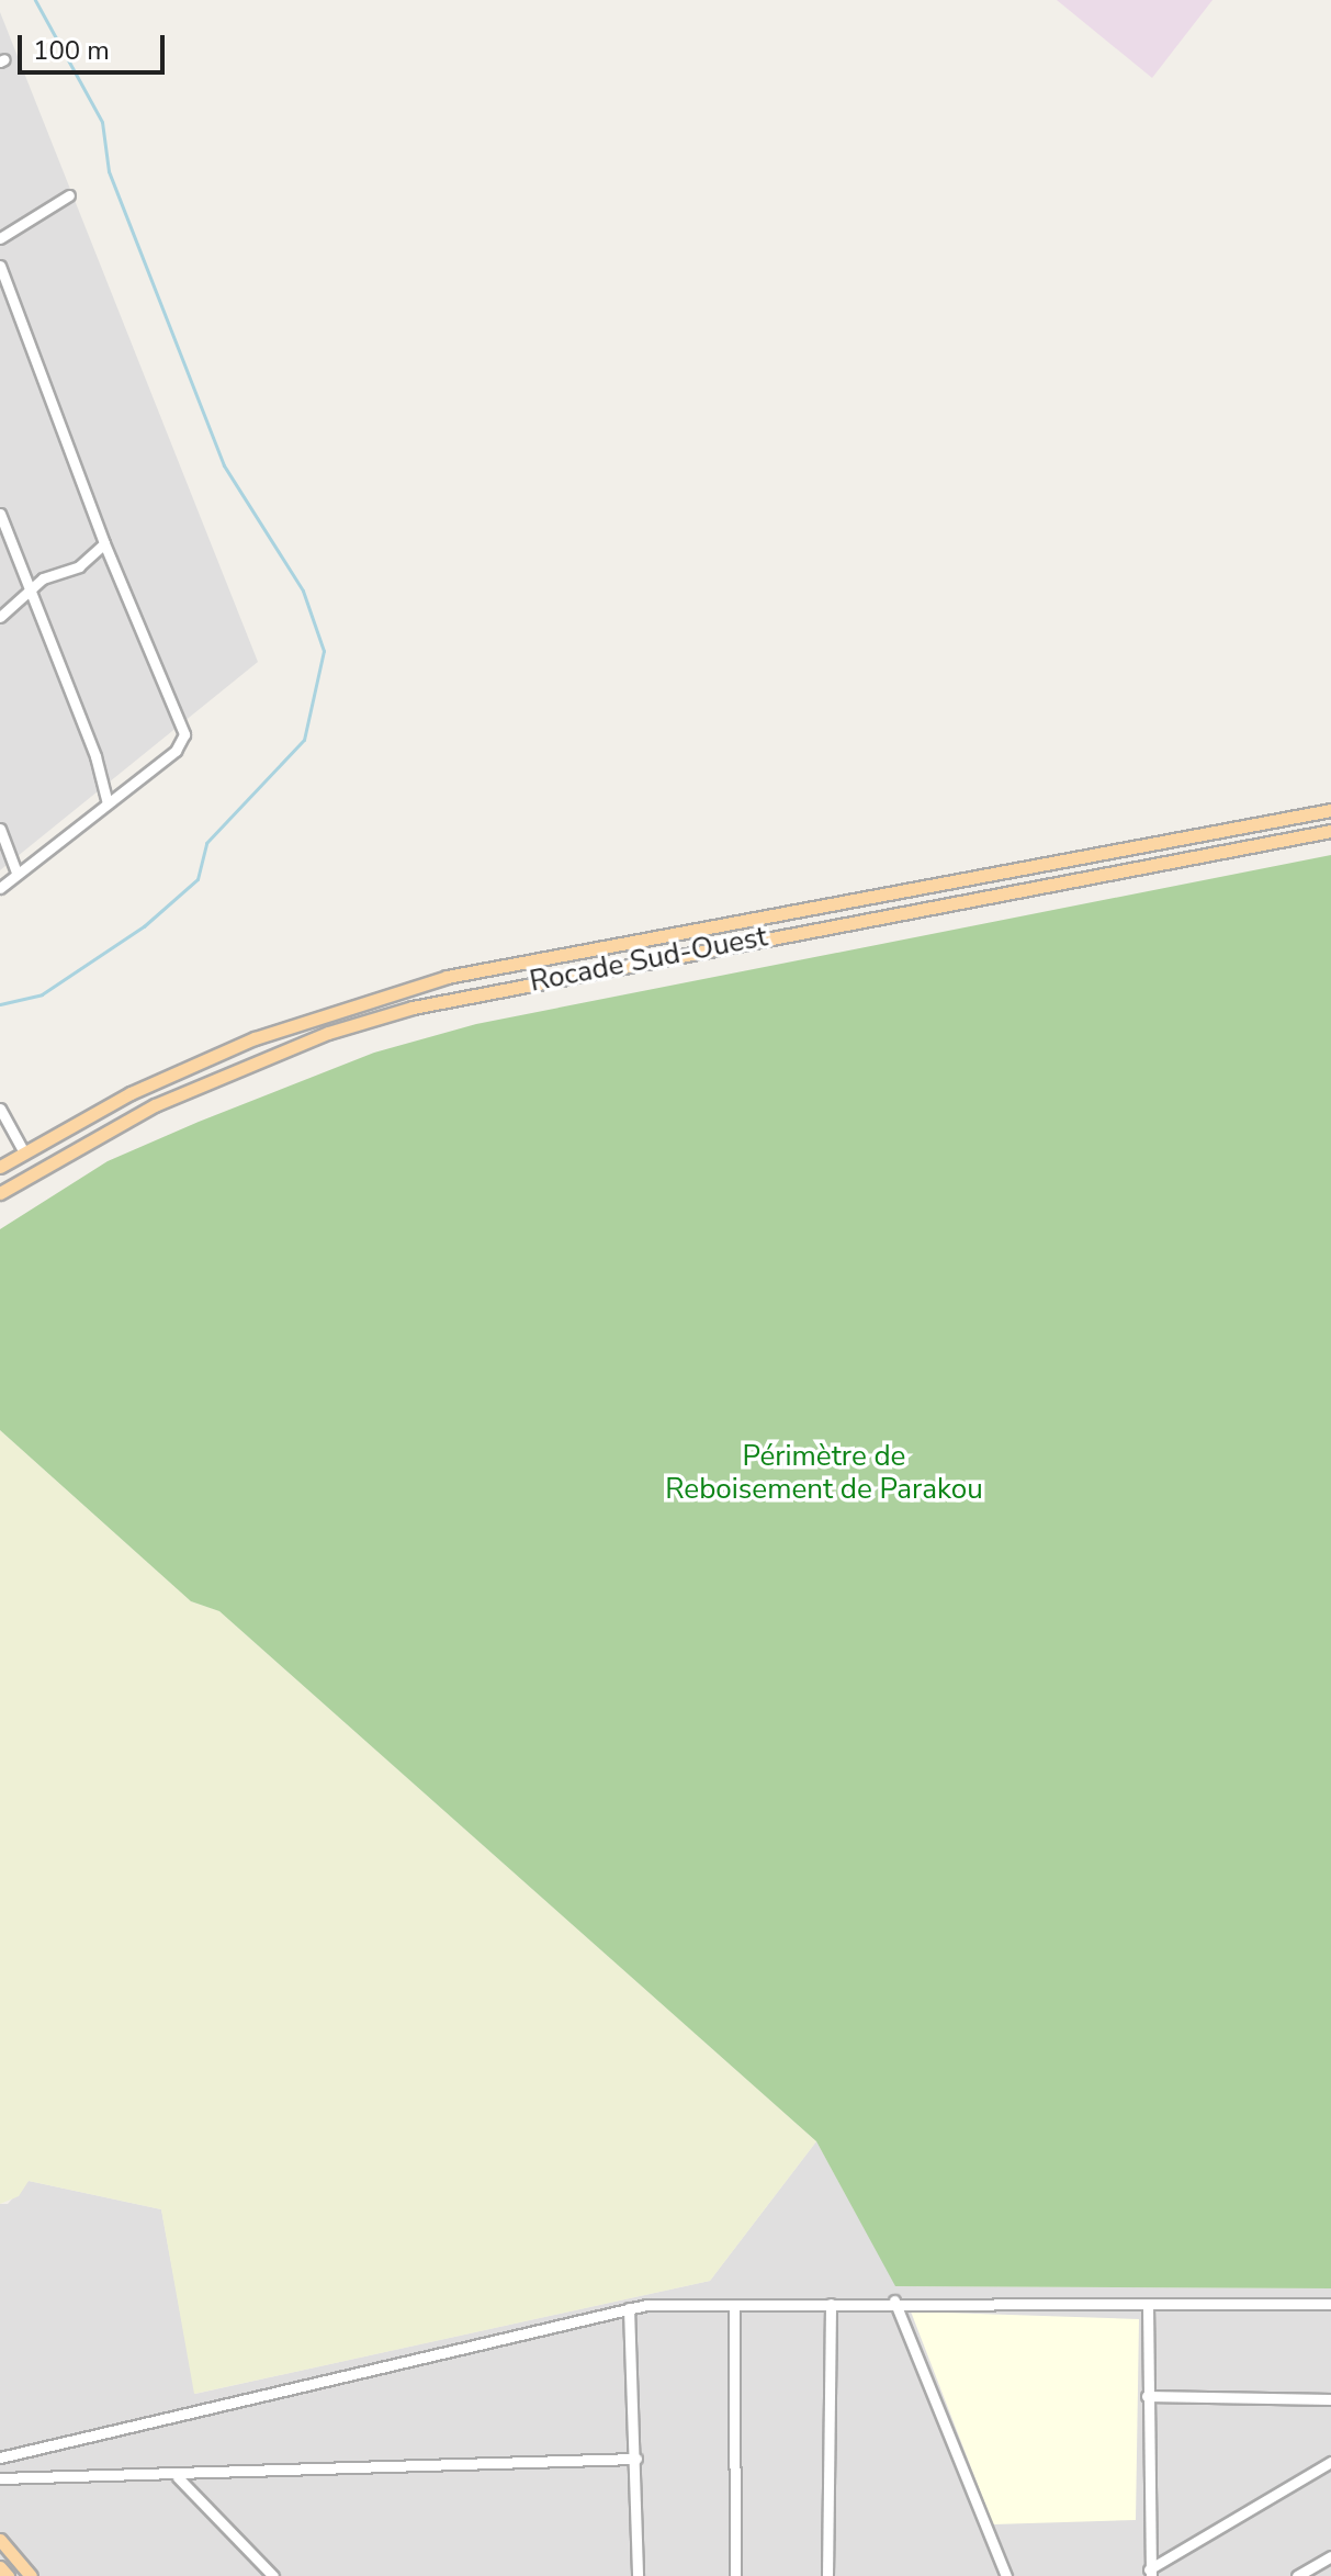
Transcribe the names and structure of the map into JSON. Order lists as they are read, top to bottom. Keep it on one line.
{"streets":{"main road":["Rocade Sud-Ouest"]},"parks":["Périmètre de Reboisement de Parakou"],"scale_bar":"100 m"}
